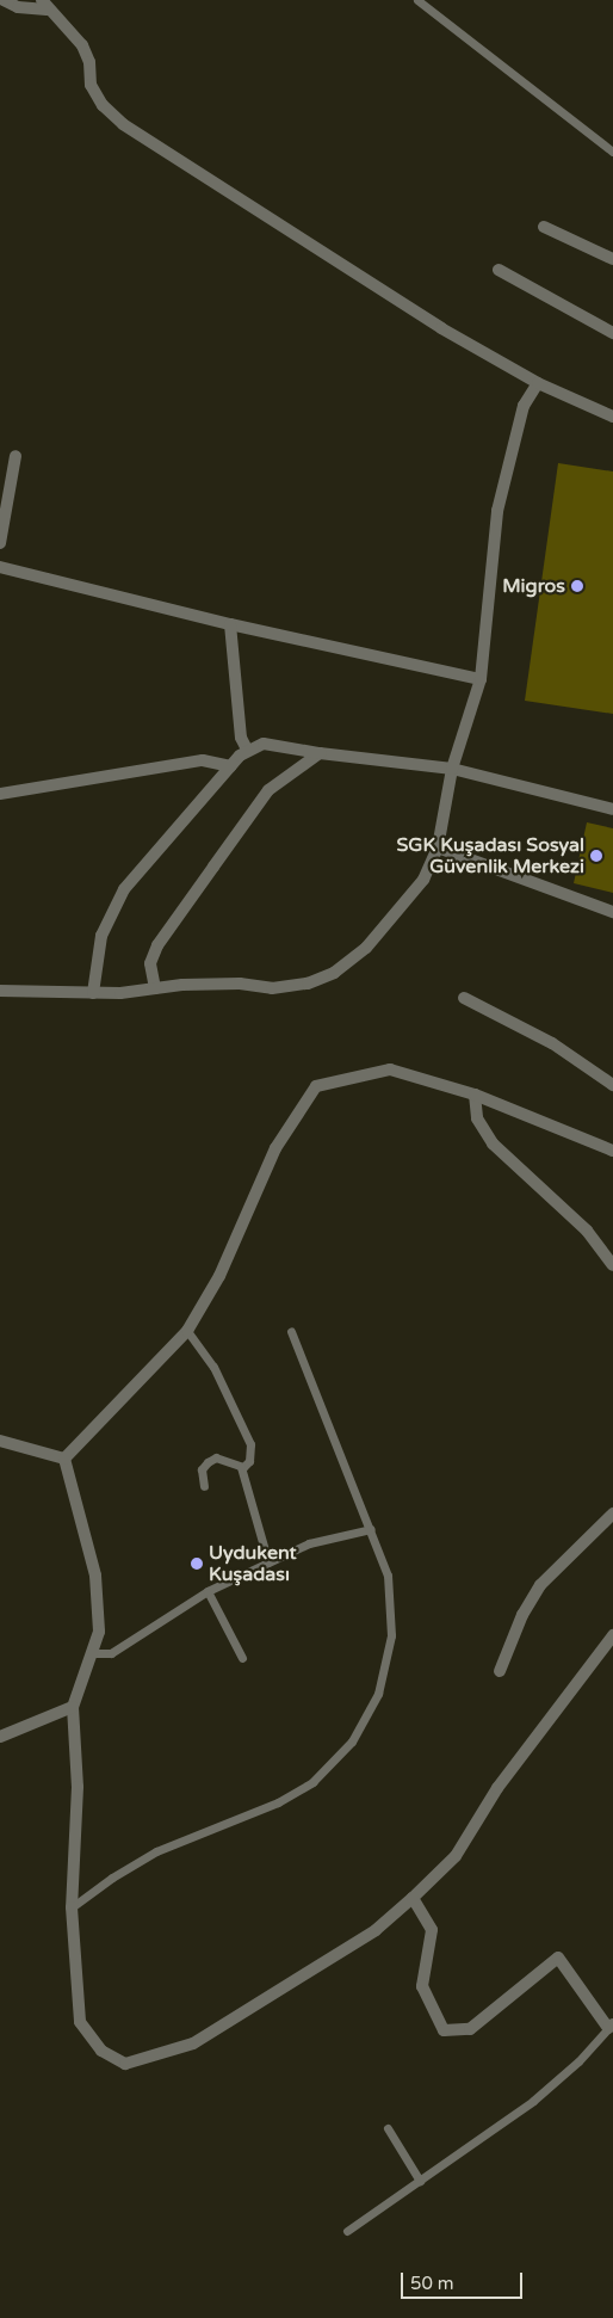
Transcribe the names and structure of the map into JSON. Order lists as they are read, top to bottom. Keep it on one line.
{"places":["Migros","SGK Kuşadası Sosyal Güvenlik Merkezi","Uydukent Kuşadası"],"scale_bar":"50 m"}
